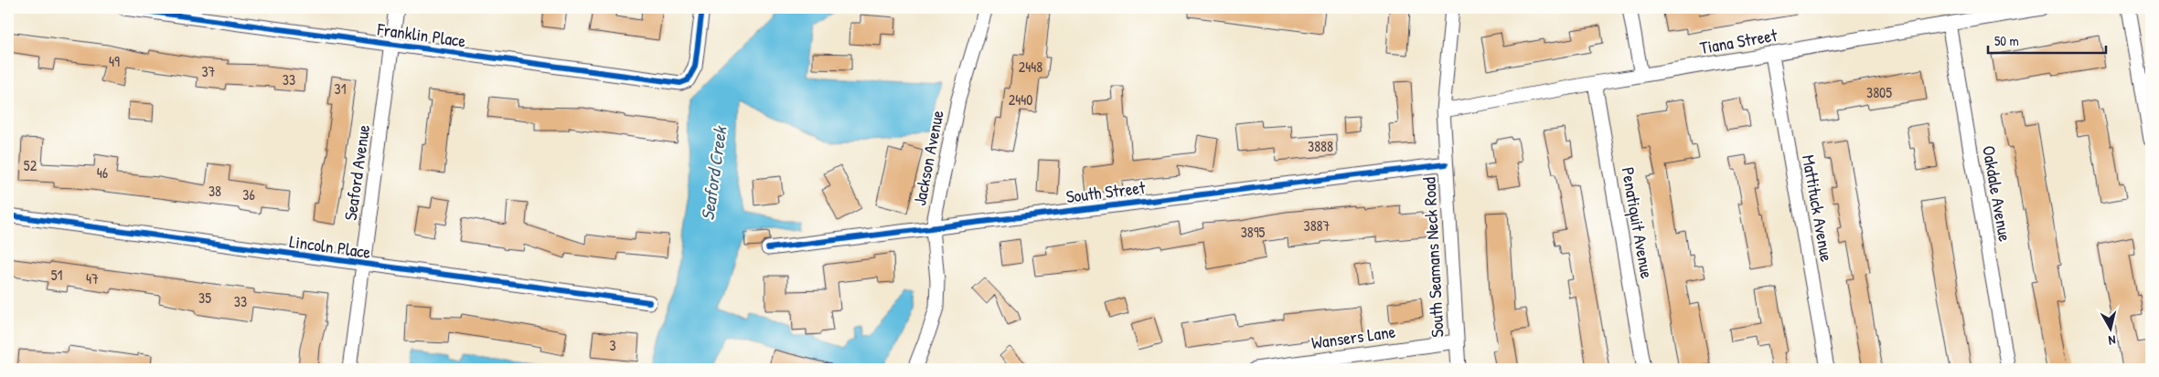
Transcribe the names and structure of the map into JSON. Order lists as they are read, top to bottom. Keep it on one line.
{"streets":{"street":["Franklin Place","Tiana Street","Jackson Avenue","Seaford Avenue","South Street","Oakdale Avenue","Mattituck Avenue","Penatiquit Avenue","Lincoln Place","South Seamans Neck Road","Wansers Lane"]},"crossings":[["Franklin Place","Seaford Avenue"],["Tiana Street","Oakdale Avenue"],["Tiana Street","Mattituck Avenue"],["Tiana Street","Penatiquit Avenue"],["Tiana Street","South Seamans Neck Road"],["Jackson Avenue","South Street"],["Seaford Avenue","Lincoln Place"],["South Street","South Seamans Neck Road"],["South Seamans Neck Road","Wansers Lane"]],"water":["Seaford Creek"],"house_numbers":["49","2448","37","33","31","3805","2440","3888","52","46","38","36","3887","3895","51","47","35","33","3"],"scale_bar":"50 m","north":"bottom"}
